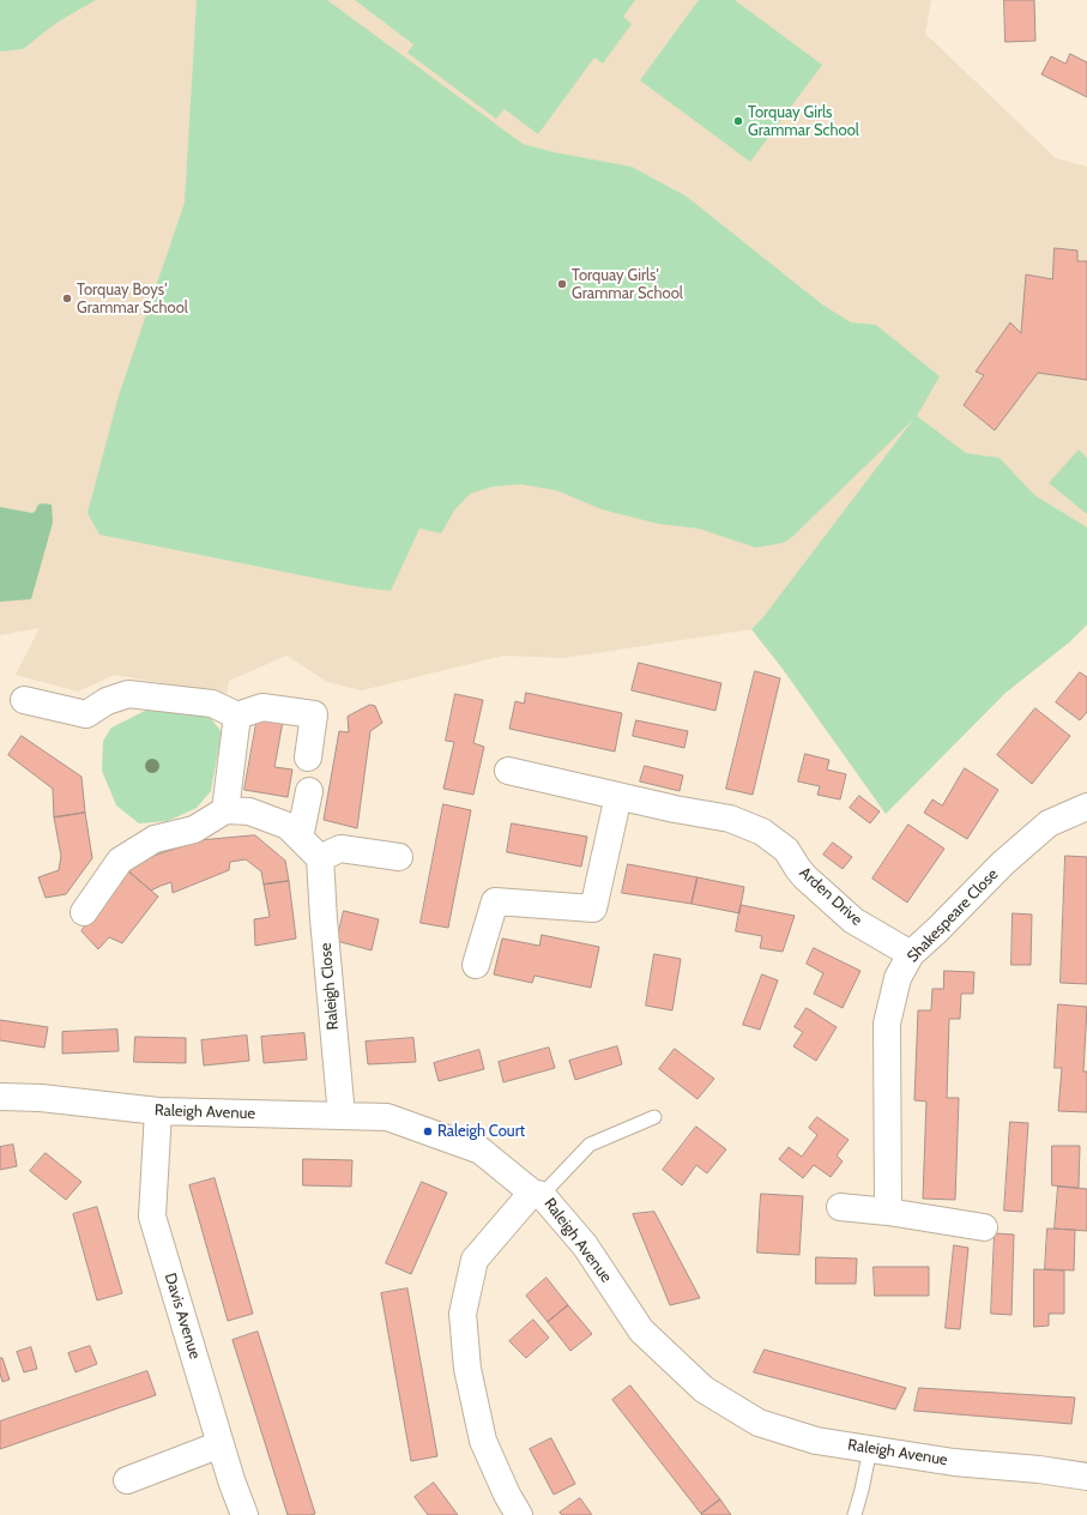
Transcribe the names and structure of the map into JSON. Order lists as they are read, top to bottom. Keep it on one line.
{"streets":{"street":["Arden Drive","Shakespeare Close","Raleigh Close","Raleigh Avenue","Davis Avenue"]},"crossings":[["Arden Drive","Shakespeare Close"],["Raleigh Close","Raleigh Avenue"],["Raleigh Avenue","Davis Avenue"]],"places":["Torquay Girls Grammar School","Torquay Girls' Grammar School","Torquay Boys' Grammar School","Raleigh Court"]}
